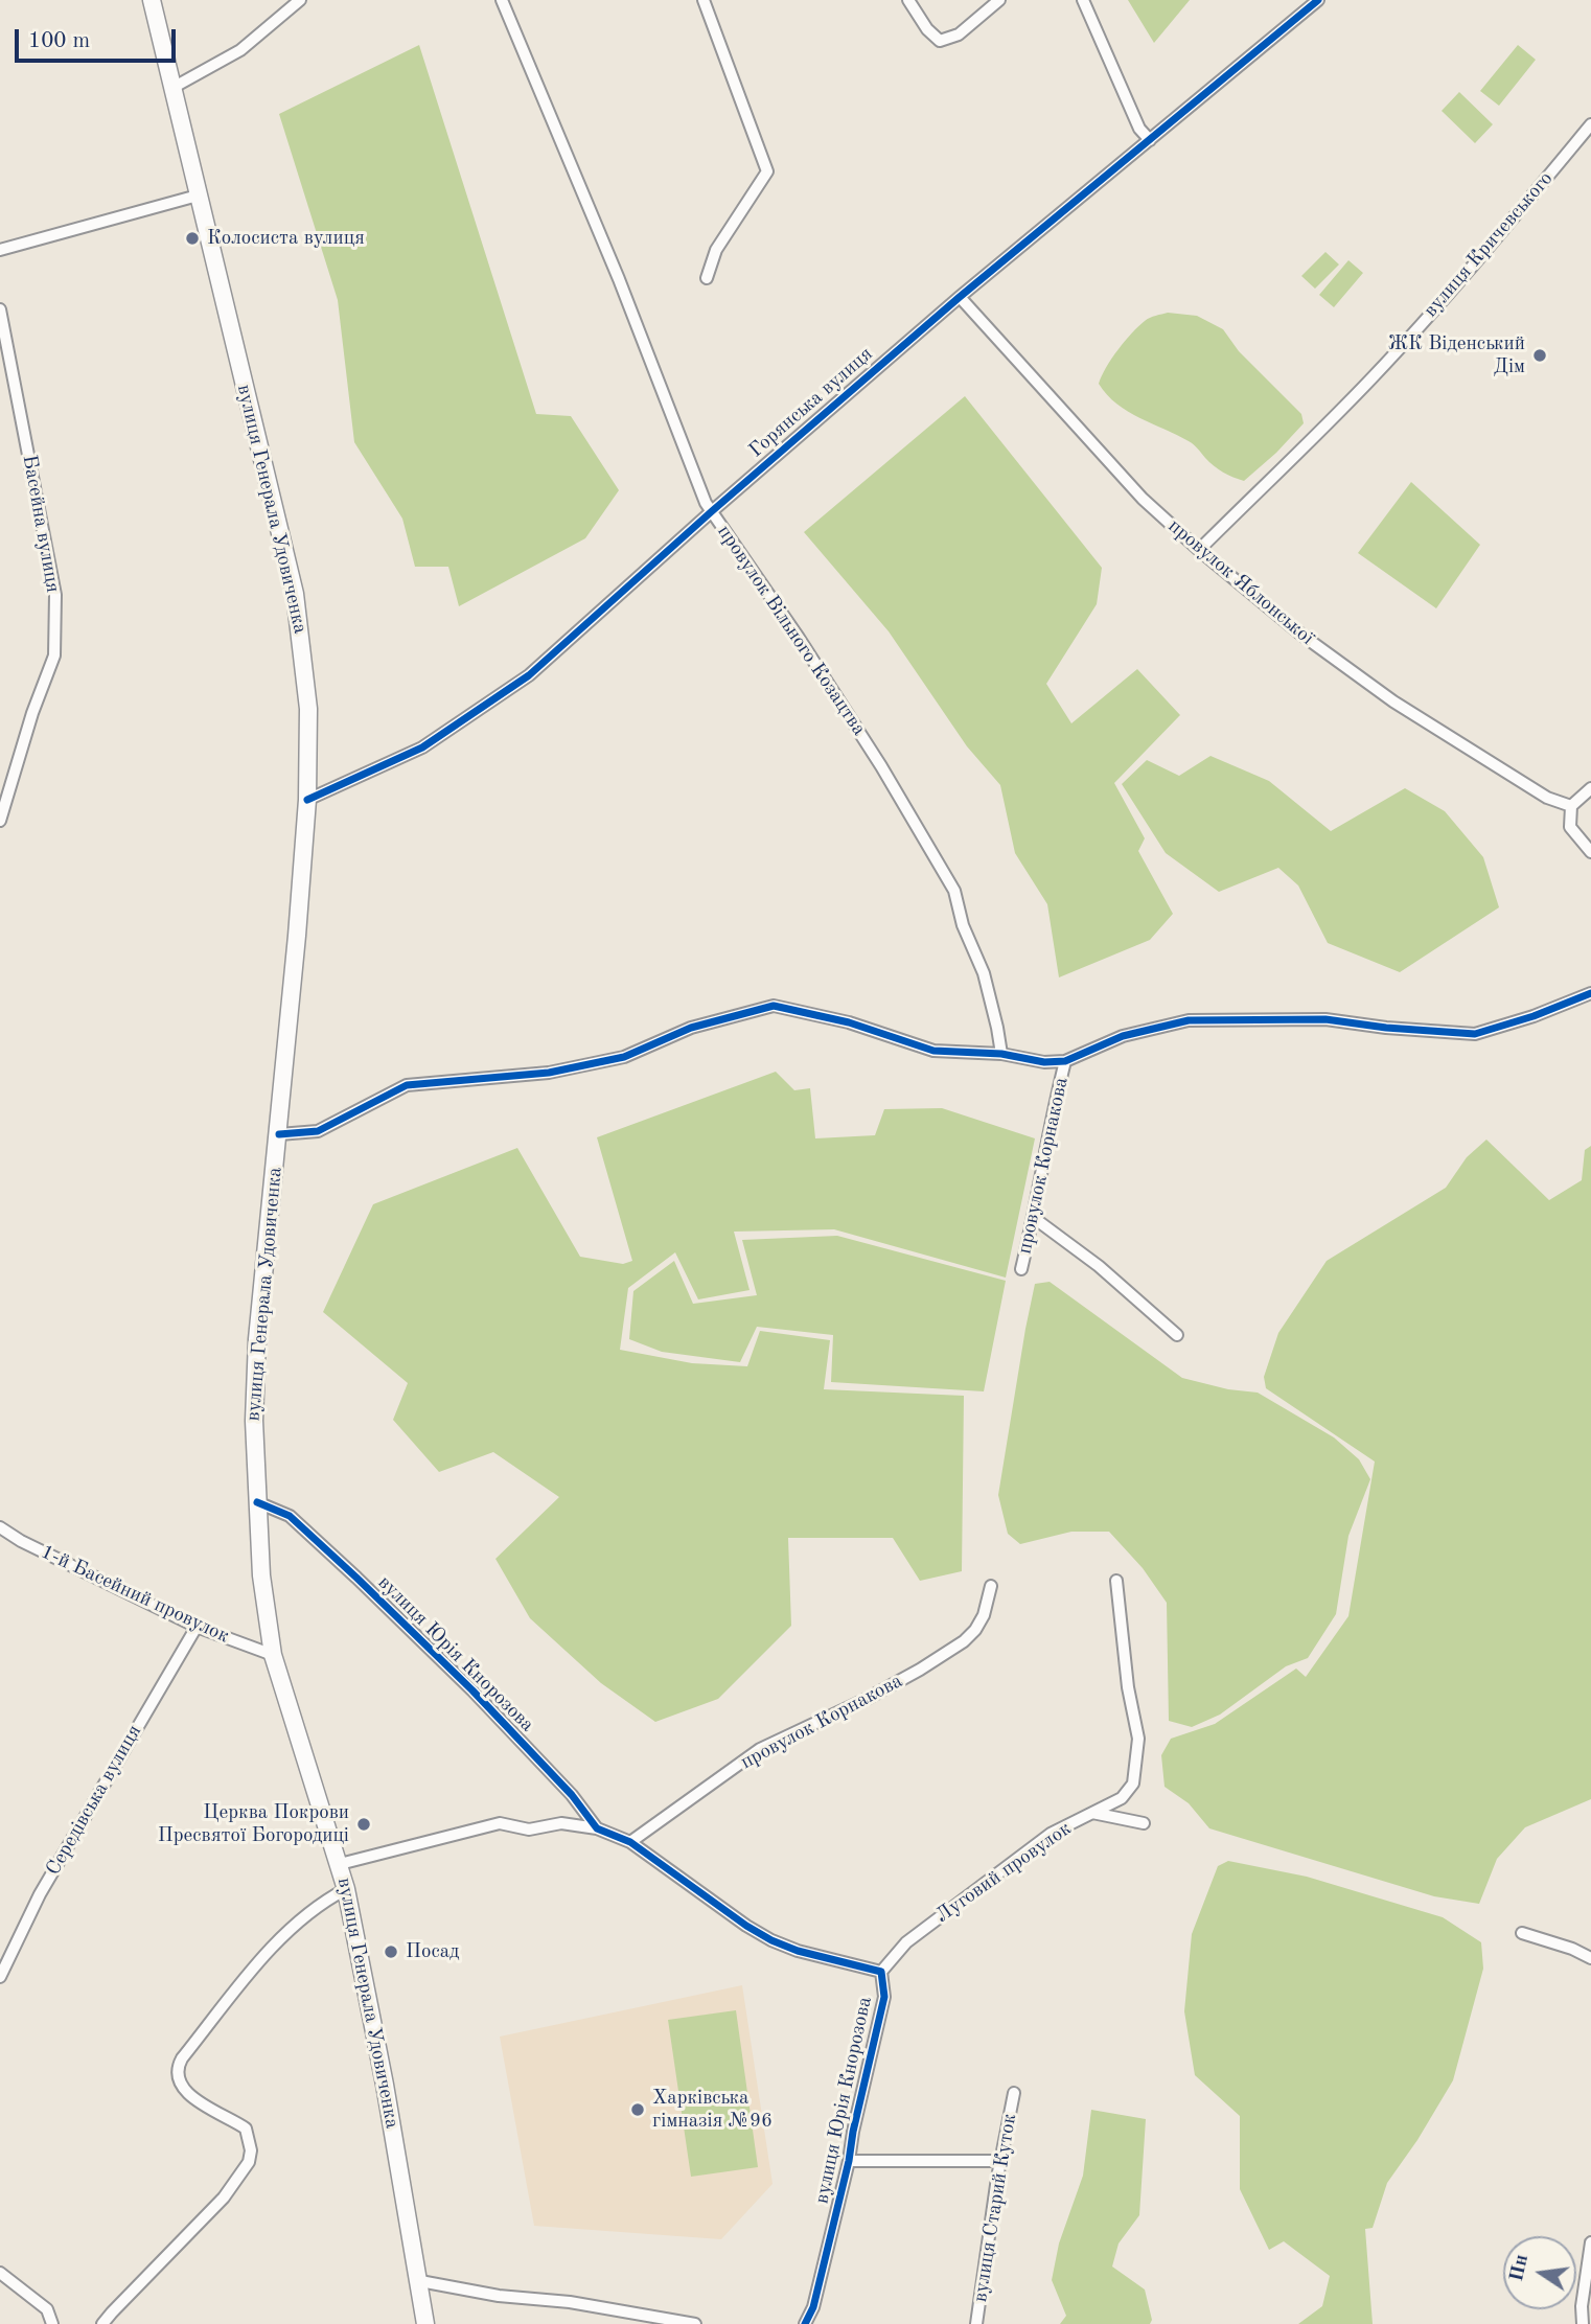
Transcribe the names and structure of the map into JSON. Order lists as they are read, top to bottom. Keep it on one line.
{"streets":{"main road":["вулиця Генерала Удовиченка"],"street":["вулиця Кричевського","Горянська вулиця","Басейна вулиця","провулок Яблонської","провулок Вільного Козацтва","провулок Корнакова","1-й Басейний провулок","вулиця Юрія Кнорозова","Середівська вулиця","Луговий провулок","вулиця Старий Куток"]},"crossings":[["вулиця Кричевського","провулок Яблонської"],["Горянська вулиця","вулиця Генерала Удовиченка"],["Горянська вулиця","провулок Яблонської"],["Горянська вулиця","провулок Вільного Козацтва"],["вулиця Генерала Удовиченка","1-й Басейний провулок"],["вулиця Генерала Удовиченка","вулиця Юрія Кнорозова"],["провулок Корнакова","вулиця Юрія Кнорозова"],["1-й Басейний провулок","Середівська вулиця"],["вулиця Юрія Кнорозова","Луговий провулок"]],"places":["Колосиста вулиця","ЖК Віденський Дім","Церква Покрови Пресвятої Богородиці","Посад","Харківська гімназія №96"],"scale_bar":"100 m","north":"left"}
